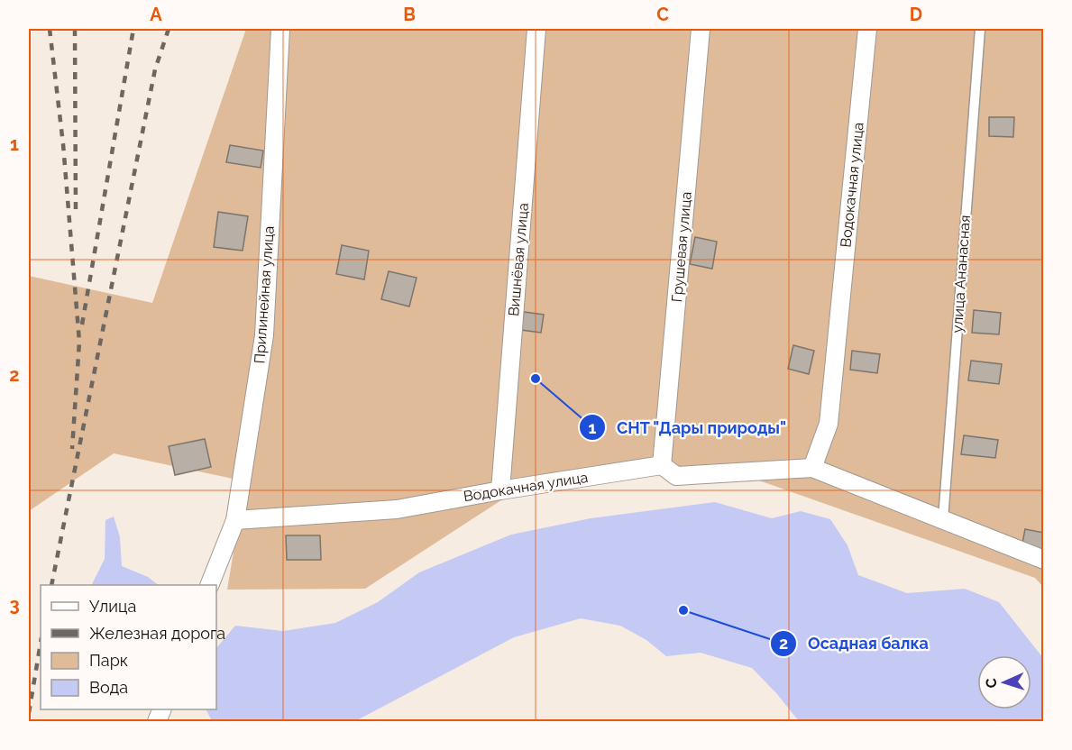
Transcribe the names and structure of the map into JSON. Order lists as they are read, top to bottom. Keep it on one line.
{"streets":{"street":["Водокачная улица","Грушевая улица","Вишнёвая улица","Прилинейная улица"],"lane":["улица Ананасная"]},"crossings":[["Водокачная улица","Грушевая улица"],["Водокачная улица","Вишнёвая улица"],["Водокачная улица","Прилинейная улица"]],"places":["СНТ \"Дары природы\"","Осадная балка"],"legend":["Улица","Железная дорога","Парк","Вода"],"north":"left","grid":{"columns":["A","B","C","D"],"rows":["1","2","3"]}}
